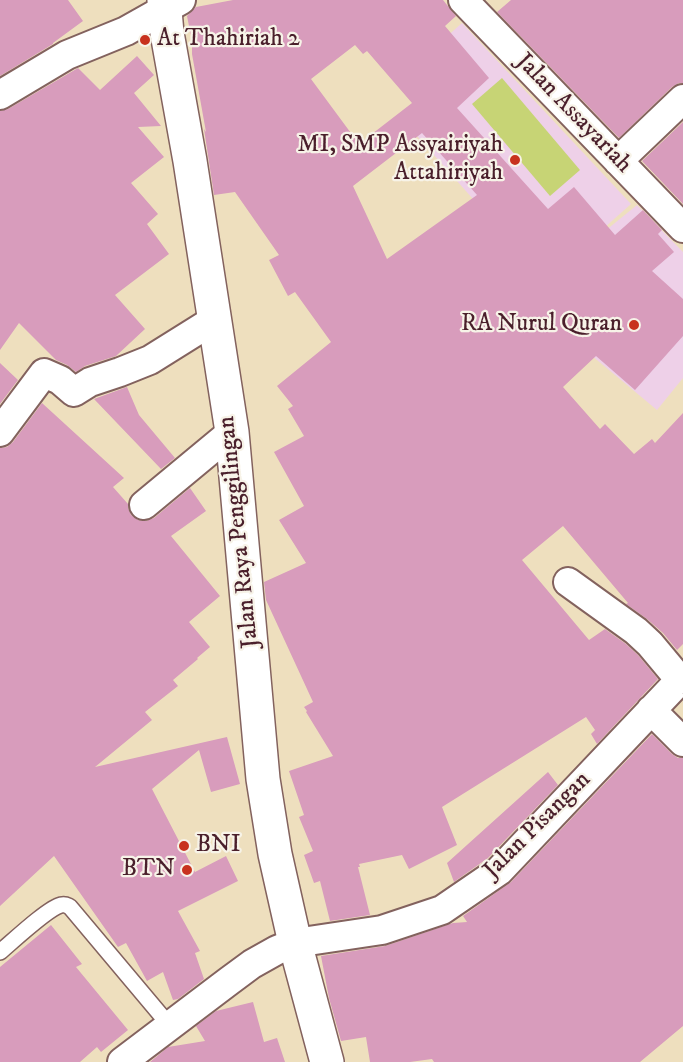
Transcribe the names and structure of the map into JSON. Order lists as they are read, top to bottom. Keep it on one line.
{"streets":{"main road":["Jalan Raya Penggilingan"],"street":["Jalan Assayariah","Jalan Pisangan"]},"crossings":[["Jalan Raya Penggilingan","Jalan Pisangan"]],"places":["At Thahiriah 2","MI, SMP Assyairiyah Attahiriyah","RA Nurul Quran","BNI","BTN"]}
